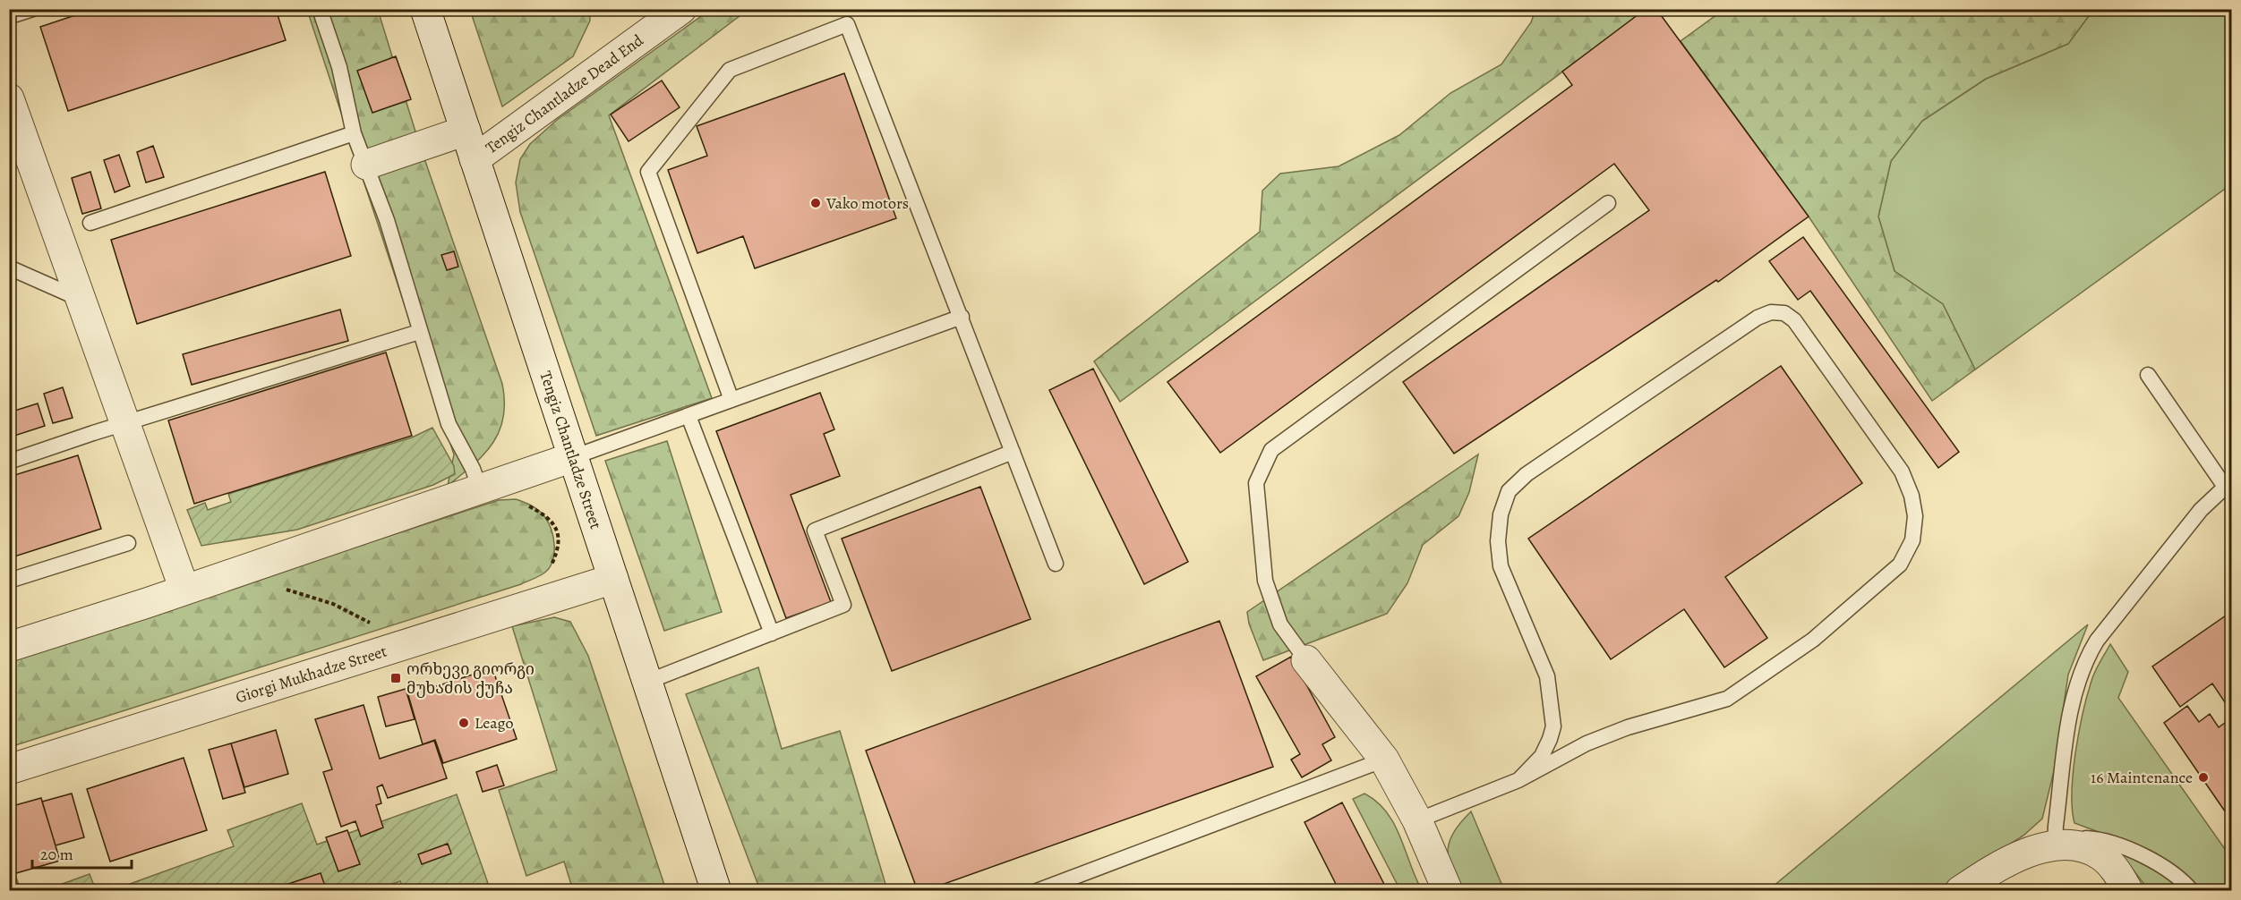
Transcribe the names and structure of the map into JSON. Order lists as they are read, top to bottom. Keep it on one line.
{"streets":{"street":["Tengiz Chantladze Dead End","Tengiz Chantladze Street","Giorgi Mukhadze Street"]},"crossings":[["Tengiz Chantladze Dead End","Tengiz Chantladze Street"],["Tengiz Chantladze Street","Giorgi Mukhadze Street"]],"places":{"other":["Vako motors","Leago","16 Maintenance"],"transit":["ორხევი გიორგი მუხაძის ქუჩა"]},"scale_bar":"20 m"}
